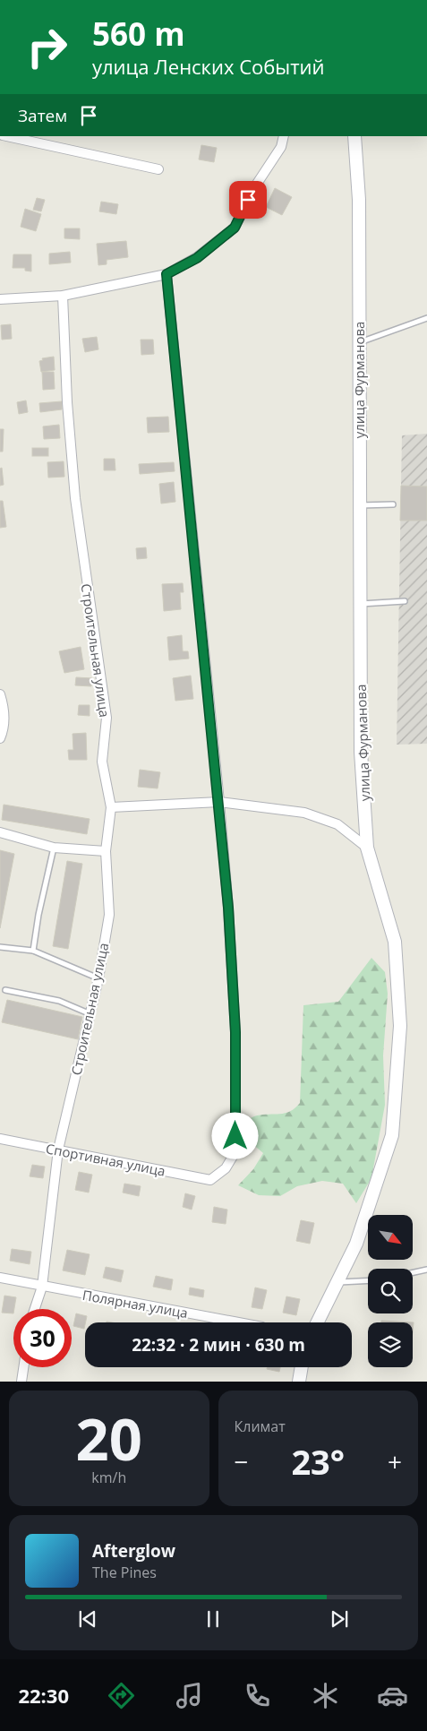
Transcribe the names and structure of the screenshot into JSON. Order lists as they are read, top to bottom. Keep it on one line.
{"streets":{"main road":["улица Фурманова"],"street":["Строительная улица","Спортивная улица","Полярная улица"]},"crossings":[["Строительная улица","Спортивная улица"],["Строительная улица","Полярная улица"]],"north":"bottom right","page":{"turn":["560 m","улица Ленских Событий"],"then":"Затем","limit":"30","trip":"22:32 · 2 мин · 630 m","tile":[["20","km/h"],"Климат"],"heat":["−","23°","+"],"song":["Afterglow","The Pines"],"tabs":"22:30"}}
